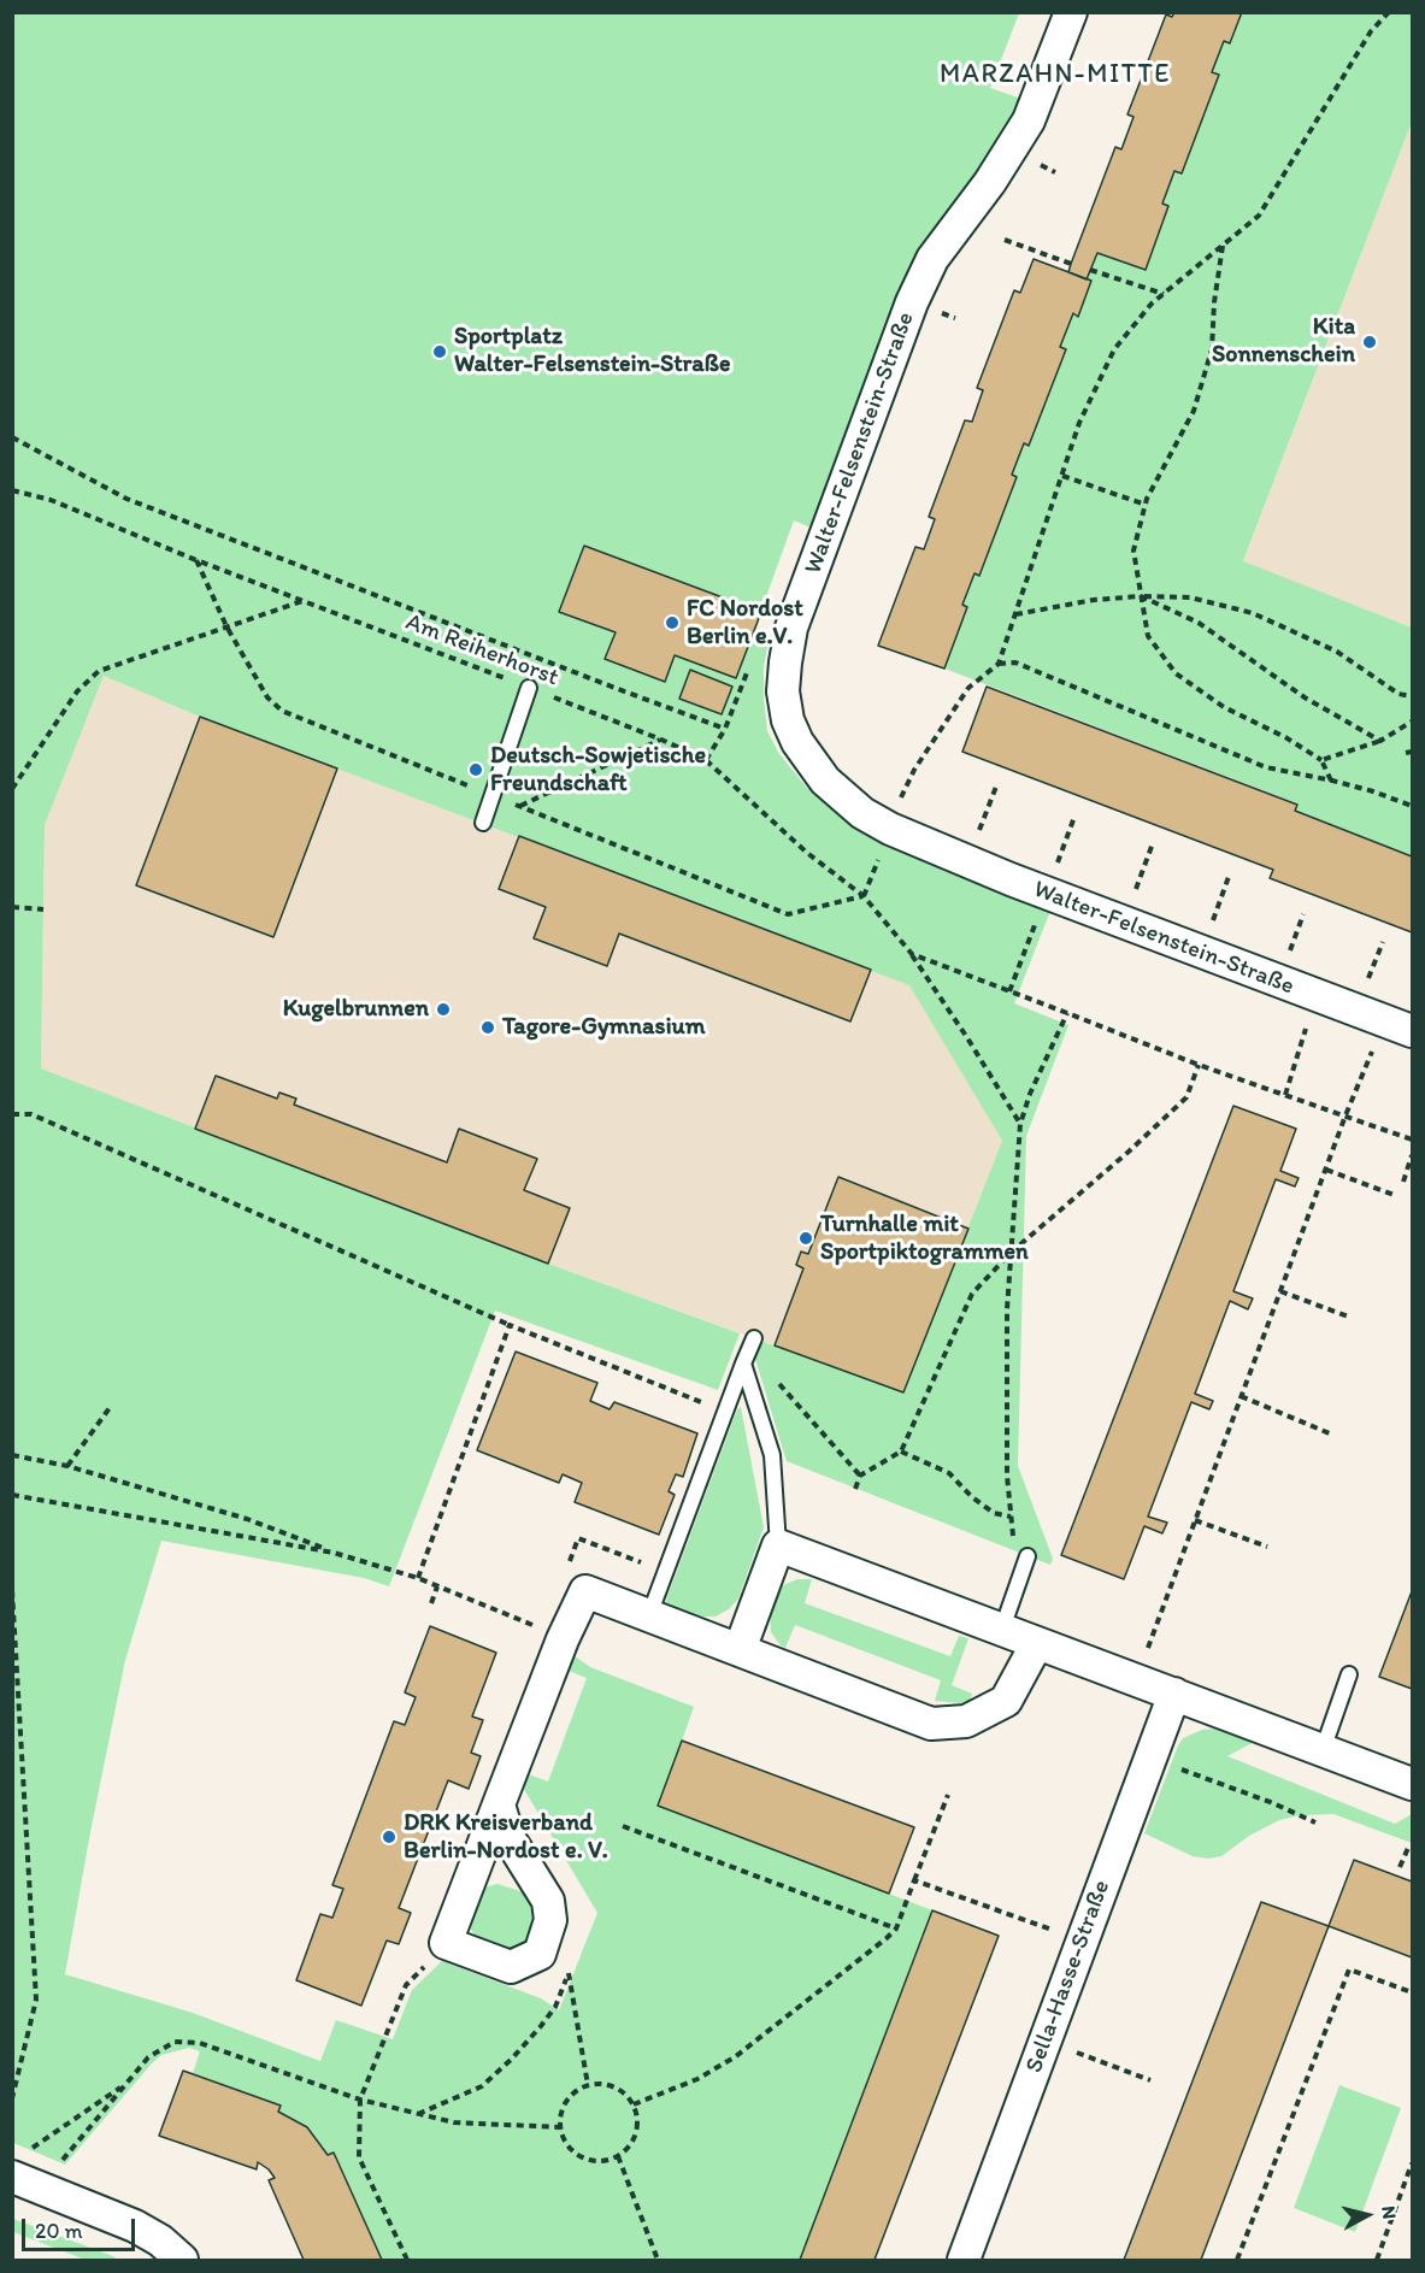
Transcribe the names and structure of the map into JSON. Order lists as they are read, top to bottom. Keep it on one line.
{"streets":{"street":["Walter-Felsenstein-Straße","Sella-Hasse-Straße"],"path":["Am Reiherhorst"]},"districts":["MARZAHN-MITTE"],"places":["Kita Sonnenschein","Sportplatz Walter-Felsenstein-Straße","FC Nordost Berlin e.V.","Deutsch-Sowjetische Freundschaft","Kugelbrunnen","Tagore-Gymnasium","Turnhalle mit Sportpiktogrammen","DRK Kreisverband Berlin-Nordost e. V."],"scale_bar":"20 m","north":"right"}
